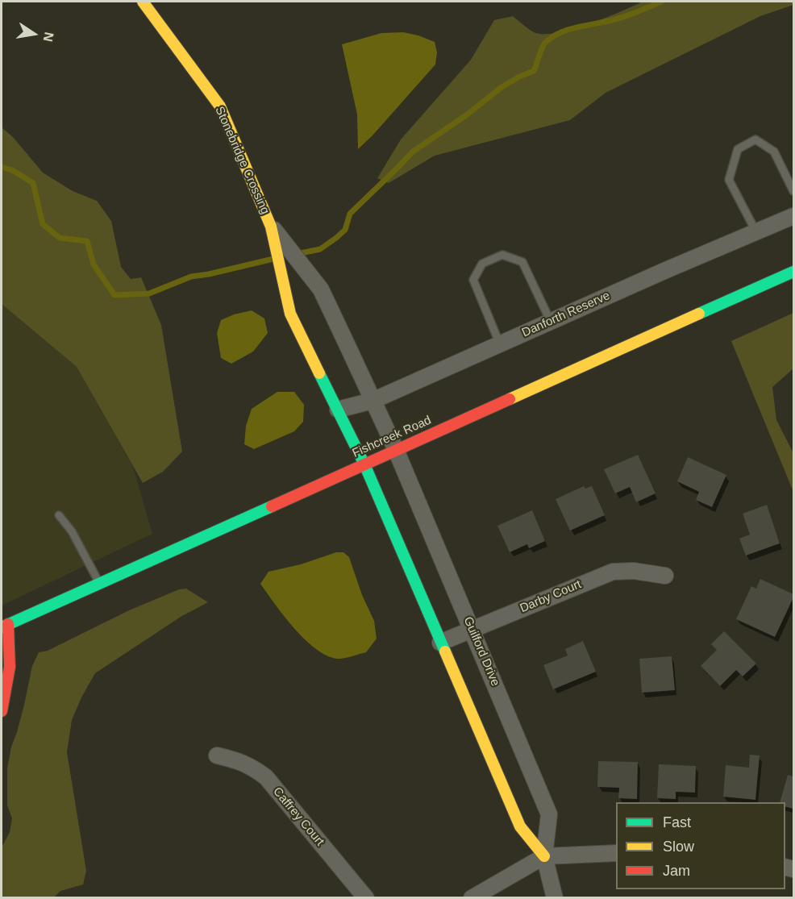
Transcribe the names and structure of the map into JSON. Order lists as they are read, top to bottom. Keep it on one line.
{"streets":{"street":["Stonebridge Crossing","Danforth Reserve","Fishcreek Road","Darby Court","Guilford Drive","Caffrey Court"]},"crossings":[["Stonebridge Crossing","Danforth Reserve"],["Stonebridge Crossing","Fishcreek Road"],["Stonebridge Crossing","Guilford Drive"],["Fishcreek Road","Guilford Drive"],["Darby Court","Guilford Drive"]],"legend":["Fast","Slow","Jam"],"north":"right"}
